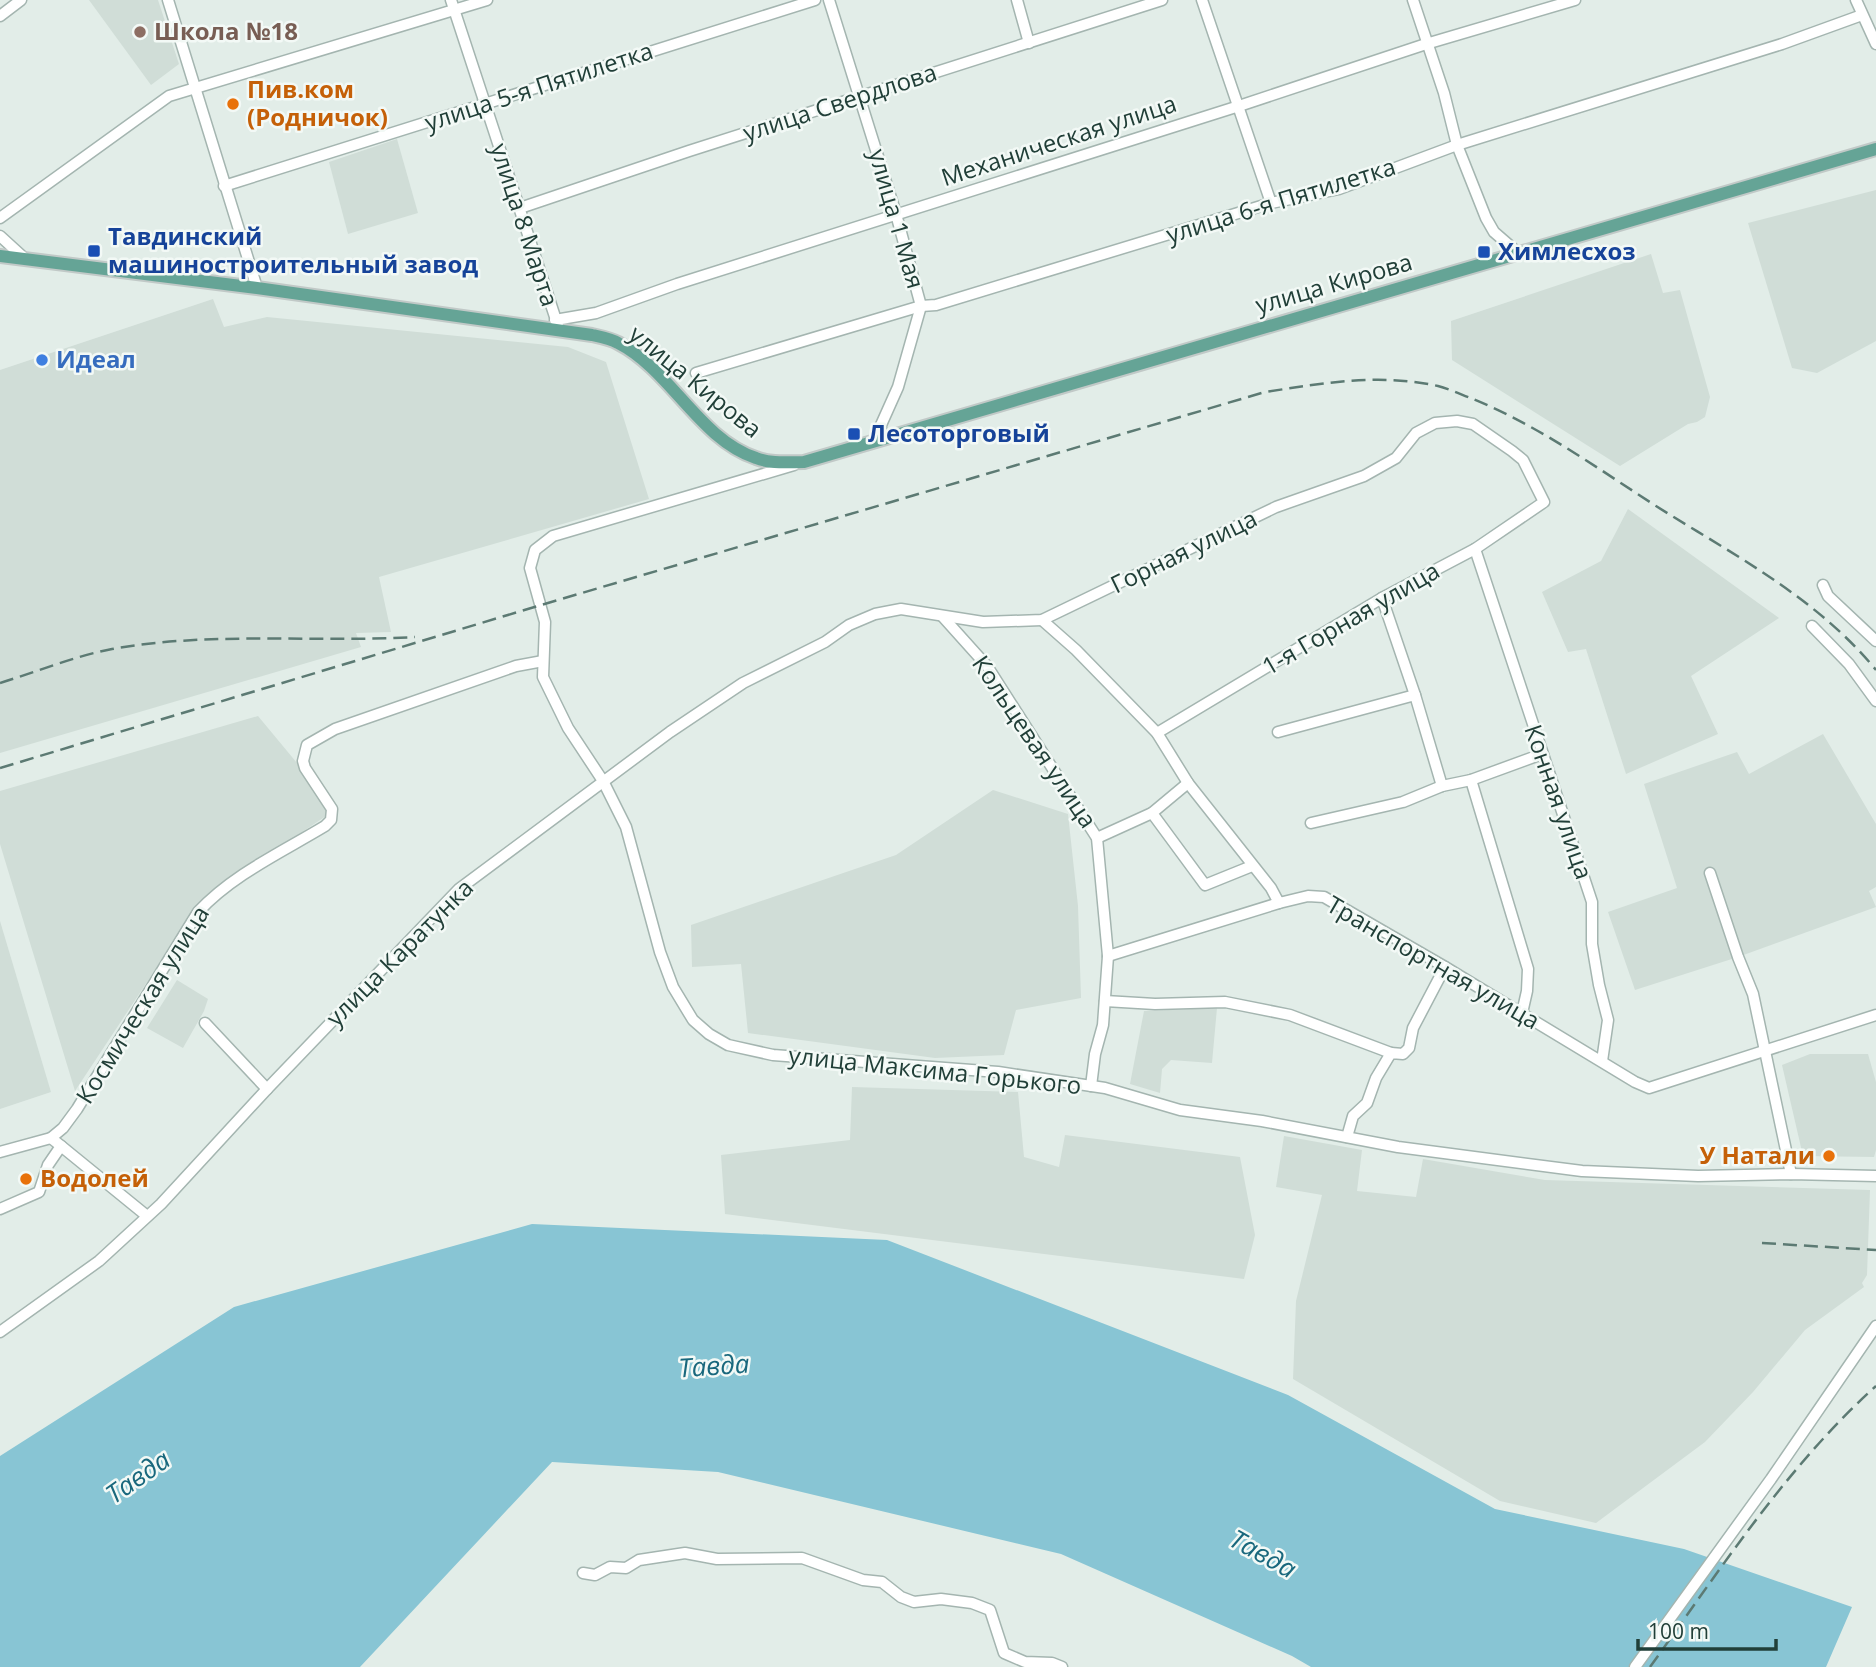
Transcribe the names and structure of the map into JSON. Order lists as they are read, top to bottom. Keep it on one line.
{"streets":{"main road":["Механическая улица","улица Кирова"],"street":["улица 5-я Пятилетка","улица Свердлова","улица 6-я Пятилетка","улица 1 Мая","улица 8 Марта","Горная улица","1-я Горная улица","Кольцевая улица","Конная улица","улица Каратунка","Транспортная улица","Космическая улица","улица Максима Горького"]},"crossings":[["улица 5-я Пятилетка","улица 8 Марта"],["улица Свердлова","улица 1 Мая"],["улица Свердлова","улица 8 Марта"],["Механическая улица","улица 1 Мая"],["Механическая улица","улица 8 Марта"],["Механическая улица","улица Кирова"],["улица 6-я Пятилетка","улица 1 Мая"],["улица 1 Мая","улица Кирова"],["улица 8 Марта","улица Кирова"],["улица Кирова","улица Максима Горького"],["Горная улица","1-я Горная улица"],["Горная улица","Кольцевая улица"],["Горная улица","улица Каратунка"],["1-я Горная улица","Конная улица"],["Кольцевая улица","Транспортная улица"],["Кольцевая улица","улица Максима Горького"],["Конная улица","Транспортная улица"],["улица Каратунка","улица Максима Горького"],["Космическая улица","улица Максима Горького"]],"water":["Тавда"],"places":{"other":["Школа №18","Пив.ком (Родничок)","Идеал","У Натали","Водолей"],"transit":["Тавдинский машиностроительный завод","Химлесхоз","Лесоторговый"]},"scale_bar":"100 m"}
